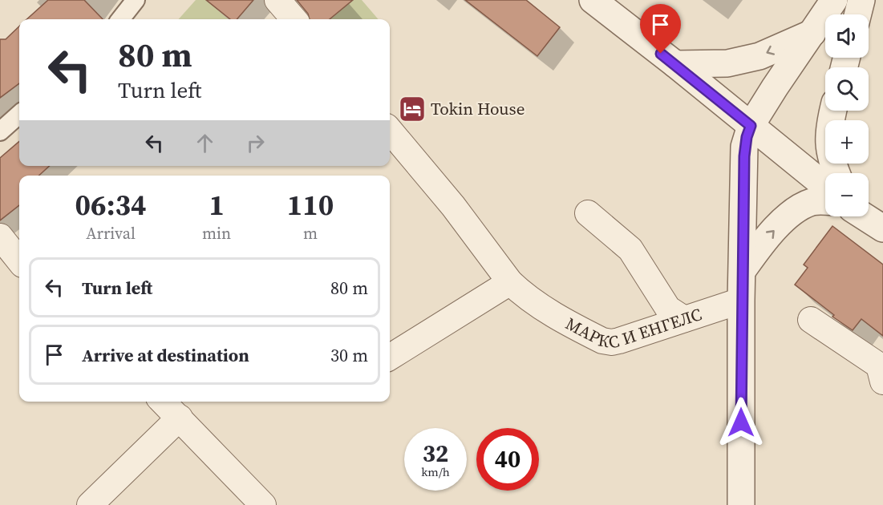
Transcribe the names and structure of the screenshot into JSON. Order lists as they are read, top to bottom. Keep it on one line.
{"streets":{"street":["МАРКС И ЕНГЕЛС"]},"places":{"hotel":["Tokin House"]},"page":{"map_buttons":["+","−"],"turn":["80 m","Turn left"],"eta":["06:34","Arrival","1","min","110","m"],"list":[{"name":"Turn left","value":"80 m"},{"name":"Arrive at destination","value":"30 m"}],"speed":"32 km/h","limit":"40"}}
